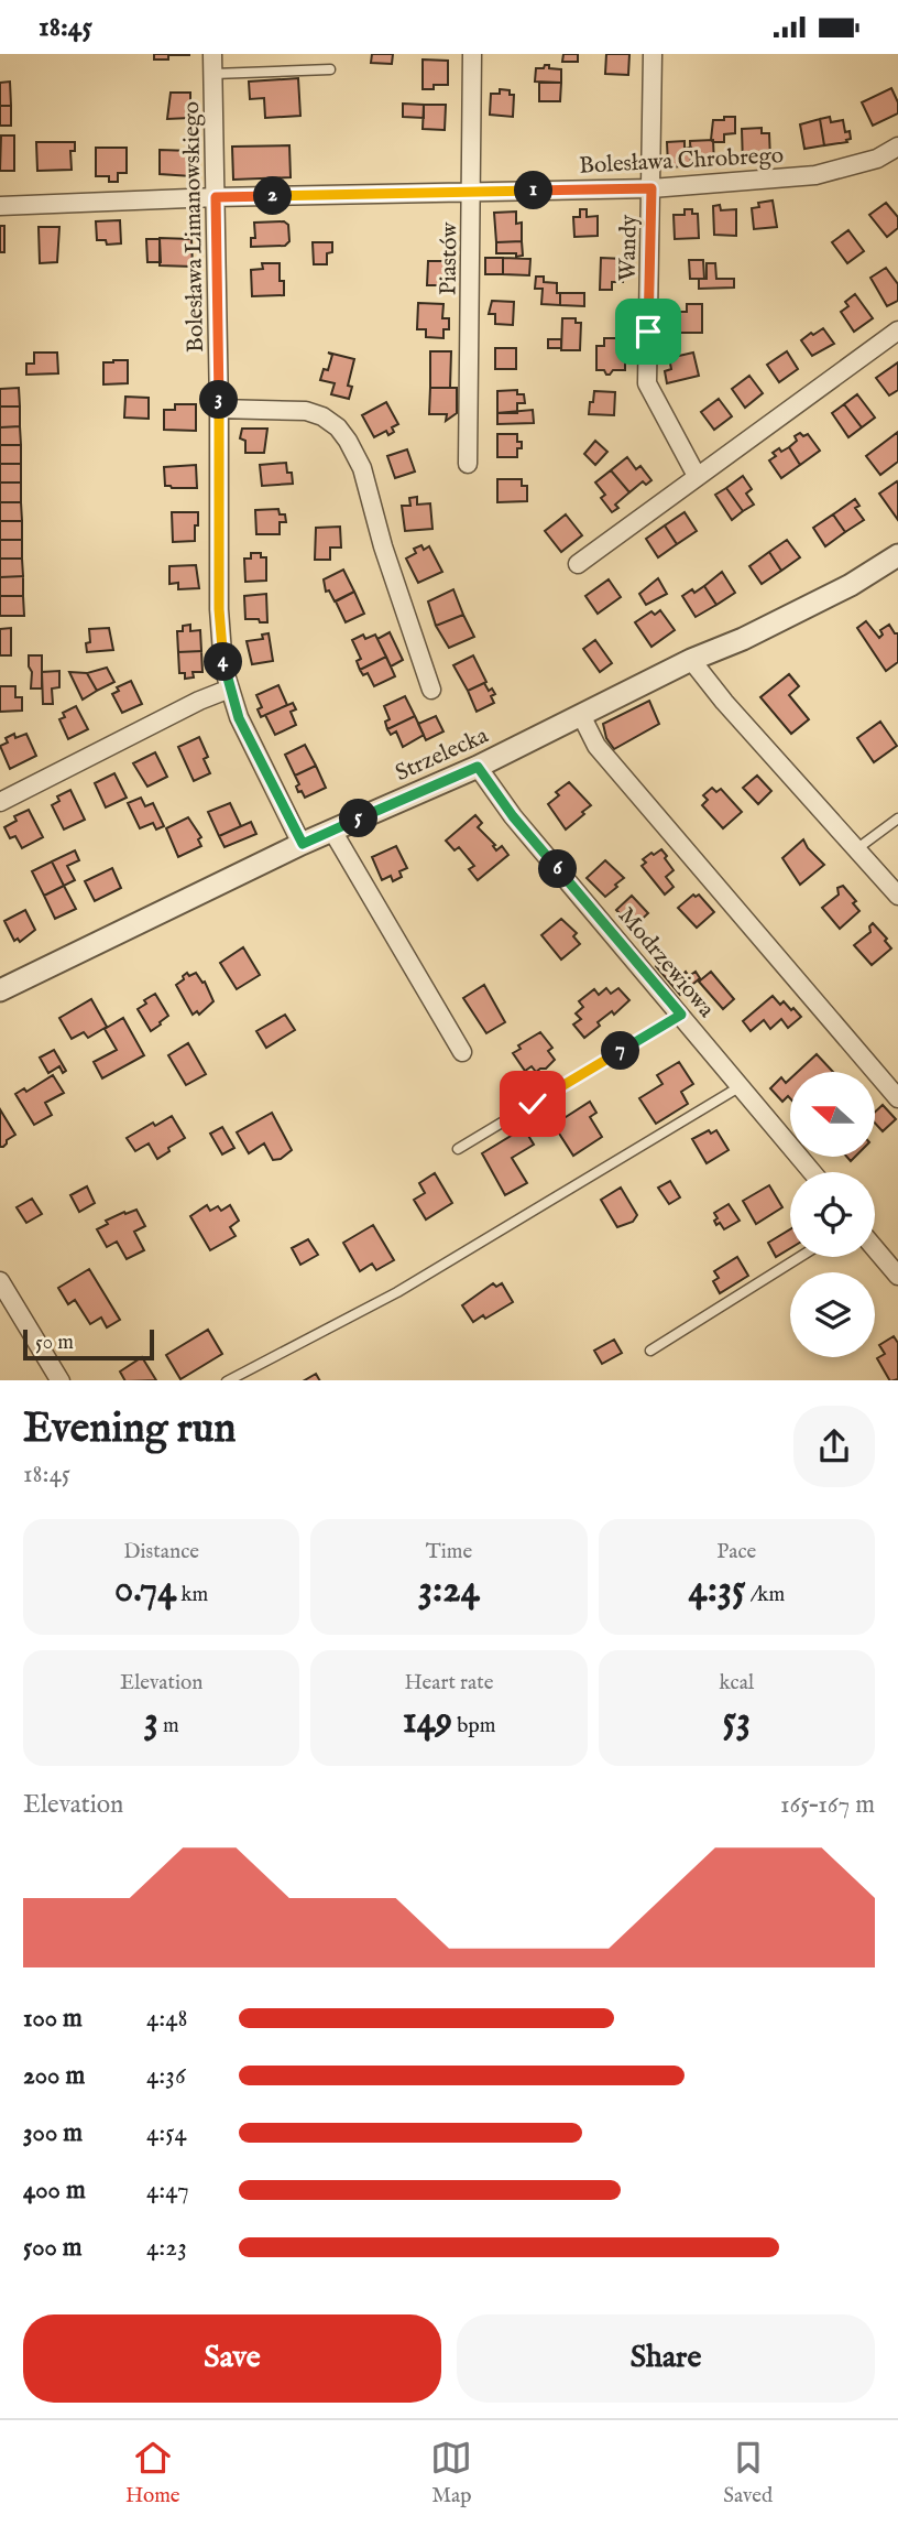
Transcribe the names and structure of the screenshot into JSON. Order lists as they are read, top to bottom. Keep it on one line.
{"streets":{"street":["Bolesława Chrobrego","Bolesława Limanowskiego","Wandy","Piastów","Strzelecka","Modrzewiowa"]},"crossings":[["Bolesława Chrobrego","Bolesława Limanowskiego"],["Bolesława Chrobrego","Wandy"],["Bolesława Chrobrego","Piastów"],["Bolesława Limanowskiego","Strzelecka"],["Strzelecka","Modrzewiowa"]],"scale_bar":"50 m","north":"left","page":{"status":"18:45","pins":["1","2","3","4","5","6","7"],"scale":"50 m","heading":["Evening run","18:45"],"stats":[["Distance","0.74 km"],["Time","3:24"],["Pace","4:35 /km"],["Elevation","3 m"],["Heart rate","149 bpm"],["kcal","53"]],"chart":["Elevation","165–167 m"],"list":[{"name":"100 m","note":"4:48"},{"name":"200 m","note":"4:36"},{"name":"300 m","note":"4:54"},{"name":"400 m","note":"4:47"},{"name":"500 m","note":"4:23"}],"buttons":["Save","Share"],"tabs":["Home","Map","Saved"]}}
